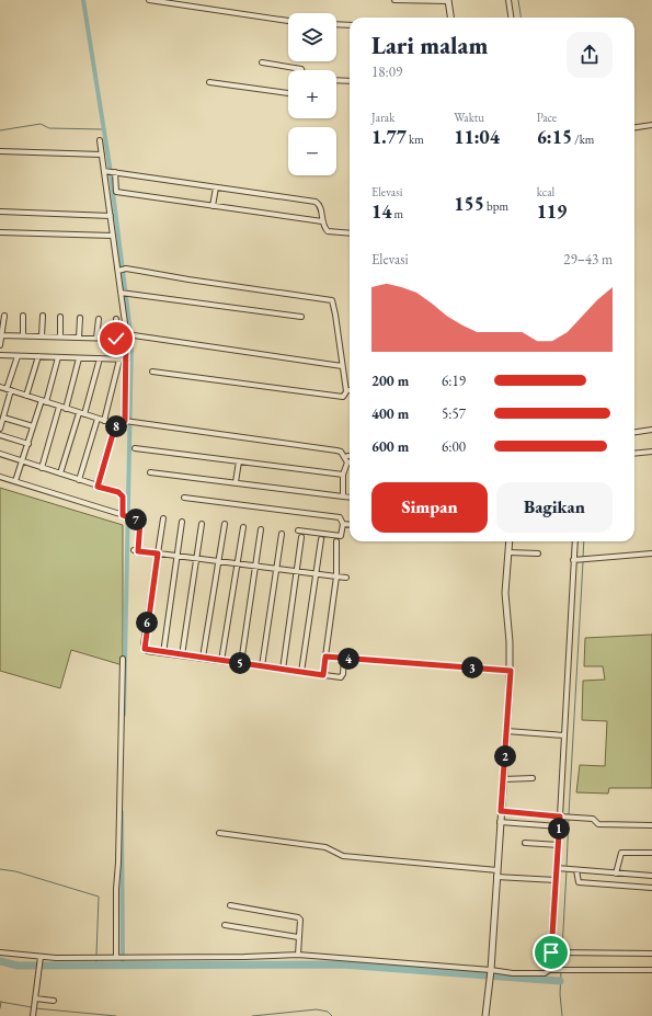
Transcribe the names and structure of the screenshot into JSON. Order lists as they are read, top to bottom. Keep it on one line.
{"page":{"map_buttons":["+","−"],"heading":["Lari malam","18:09"],"stats":[["Jarak","1.77 km"],["Waktu","11:04"],["Pace","6:15 /km"],["Elevasi","14 m"],["155 bpm"],["kcal","119"]],"chart":["Elevasi","29–43 m"],"list":[{"name":"200 m","note":"6:19"},{"name":"400 m","note":"5:57"},{"name":"600 m","note":"6:00"}],"pins":["8","7","6","4","5","3","2","1"],"buttons":["Simpan","Bagikan"]}}
